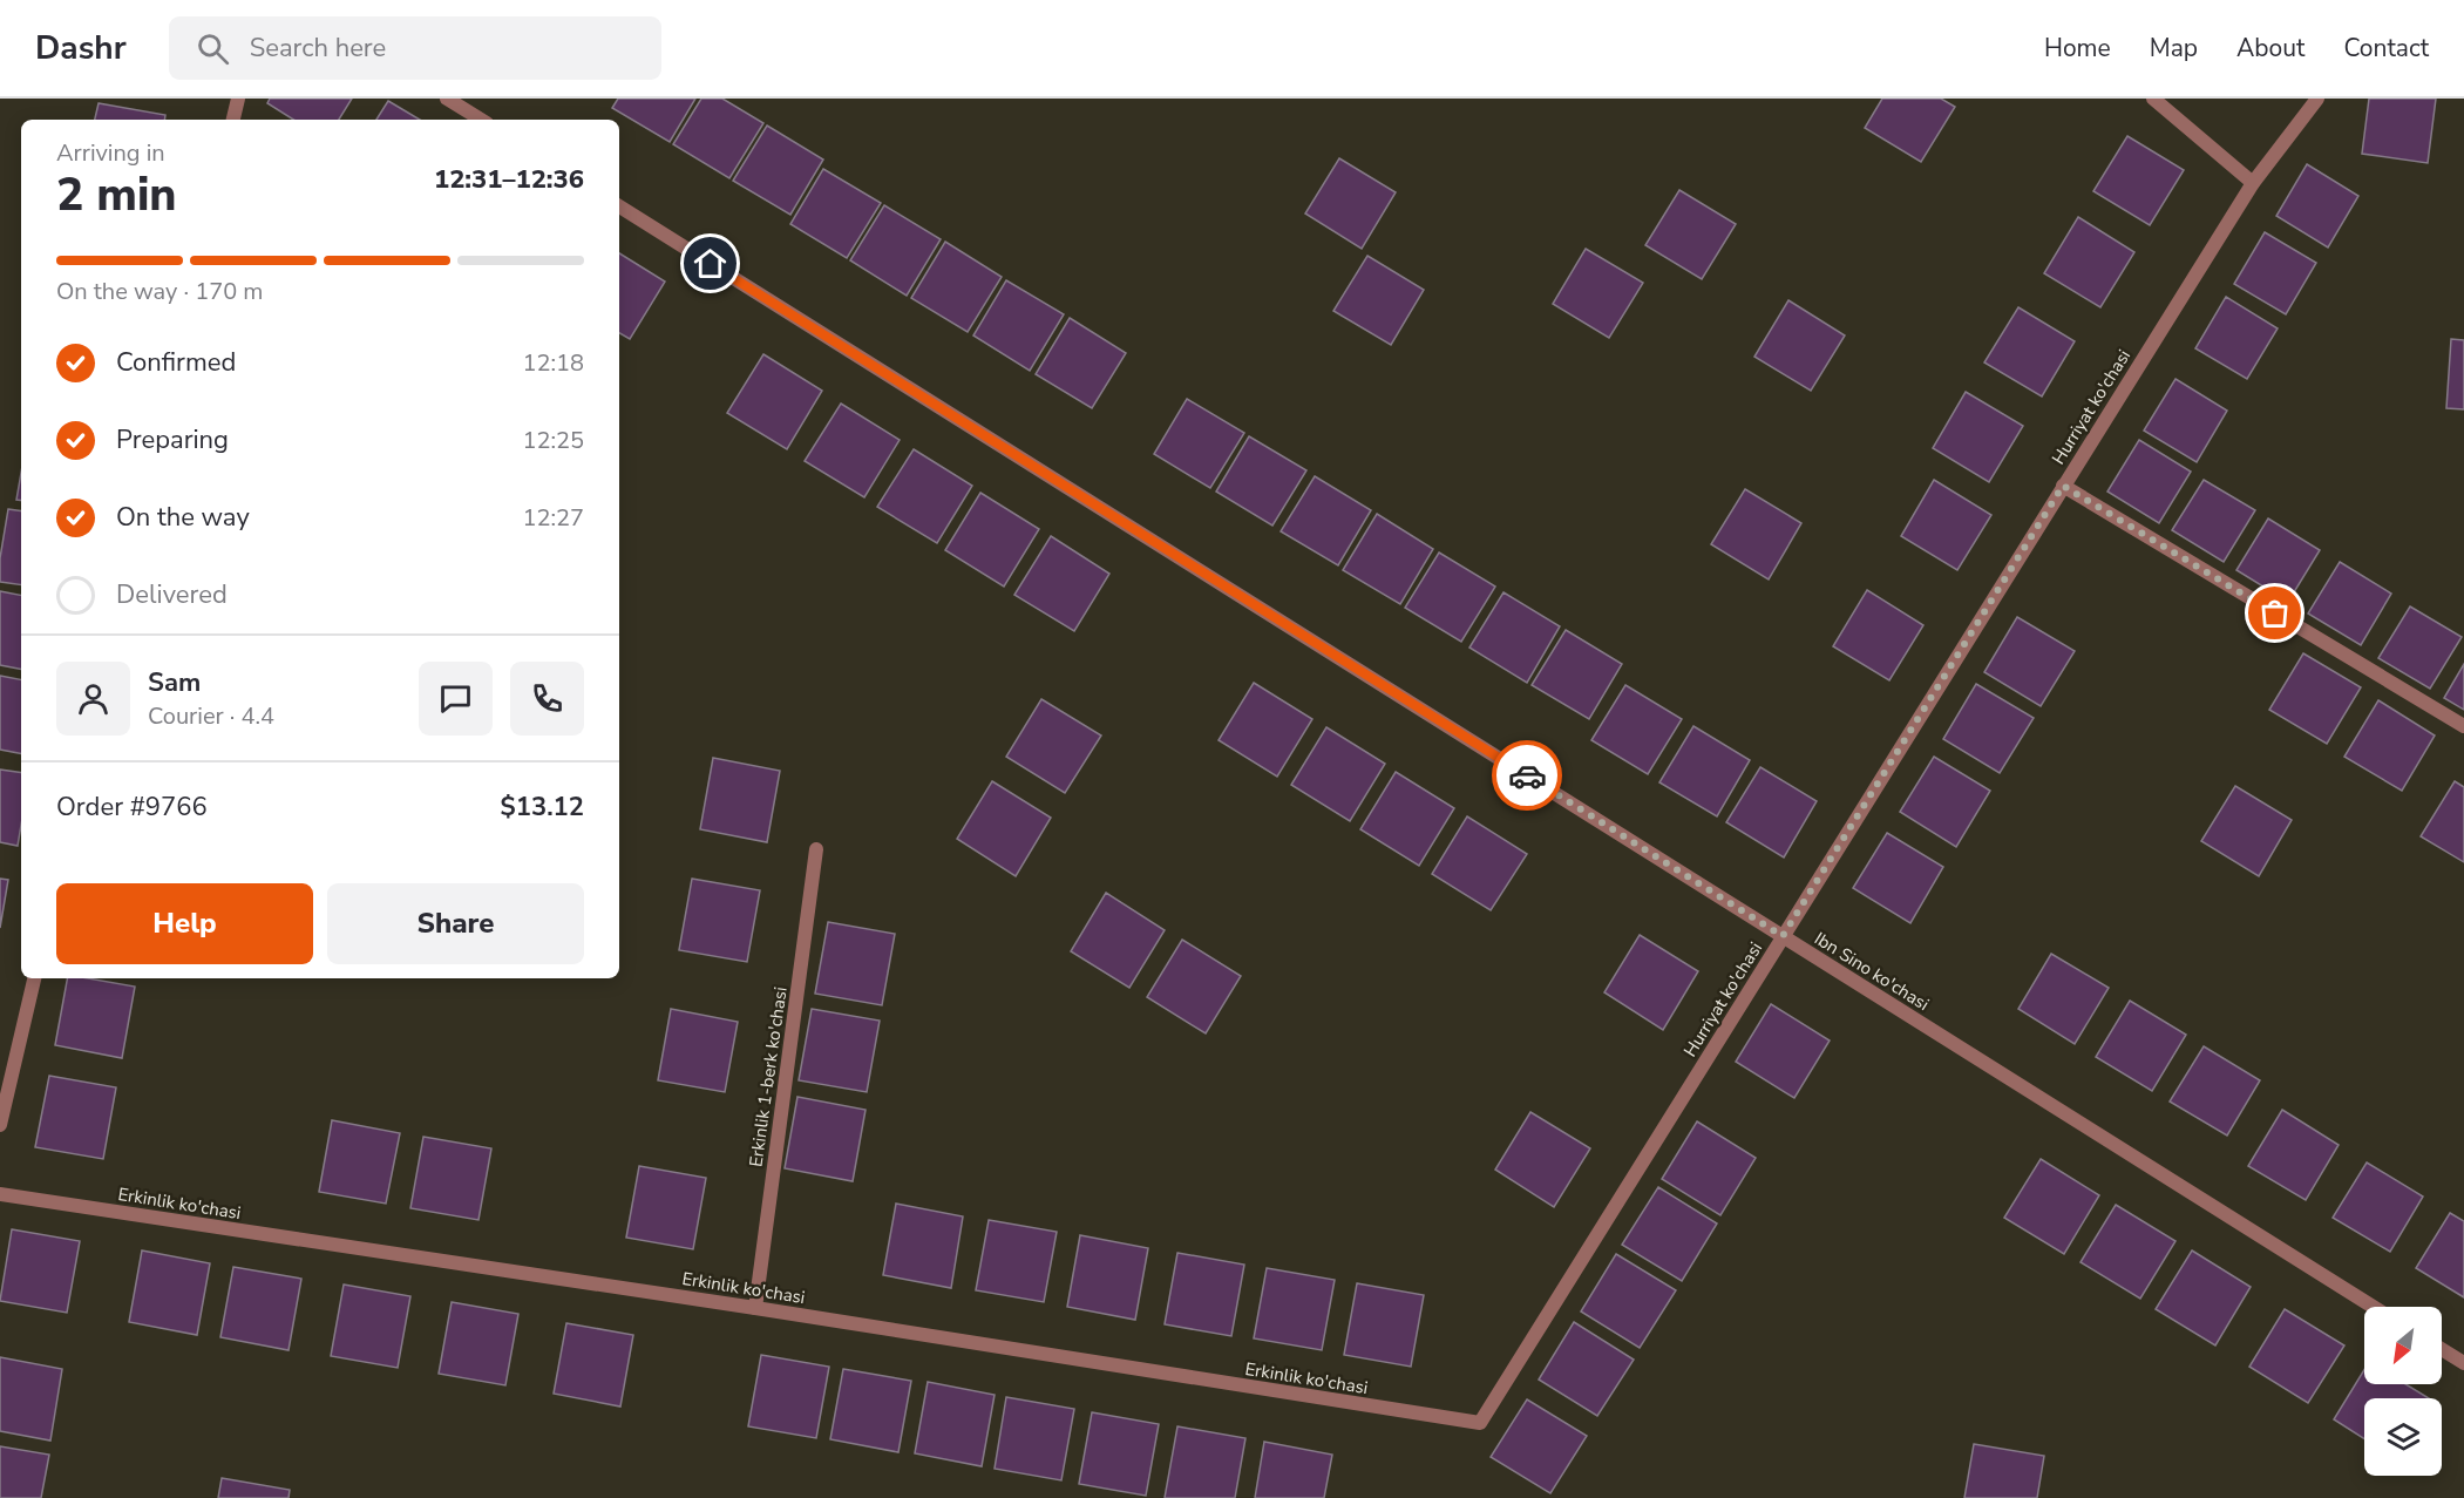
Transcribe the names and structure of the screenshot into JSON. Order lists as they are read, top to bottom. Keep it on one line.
{"streets":{"street":["Hurriyat ko'chasi","Ibn Sino ko'chasi","Erkinlik 1-berk ko'chasi","Erkinlik ko'chasi"]},"crossings":[["Hurriyat ko'chasi","Ibn Sino ko'chasi"],["Hurriyat ko'chasi","Erkinlik ko'chasi"],["Erkinlik 1-berk ko'chasi","Erkinlik ko'chasi"]],"north":"bottom left","page":{"header":"Dashr","search":"Search here","nav":["Home","Map","About","Contact"],"heading":["2 min","Arriving in","12:31–12:36"],"panel":["Sam","Courier · 4.4","Order #9766","$13.12"],"bar":"On the way · 170 m","list":[["Confirmed","12:18"],["Preparing","12:25"],["On the way","12:27"],"Delivered"],"buttons":["Help","Share"]}}
